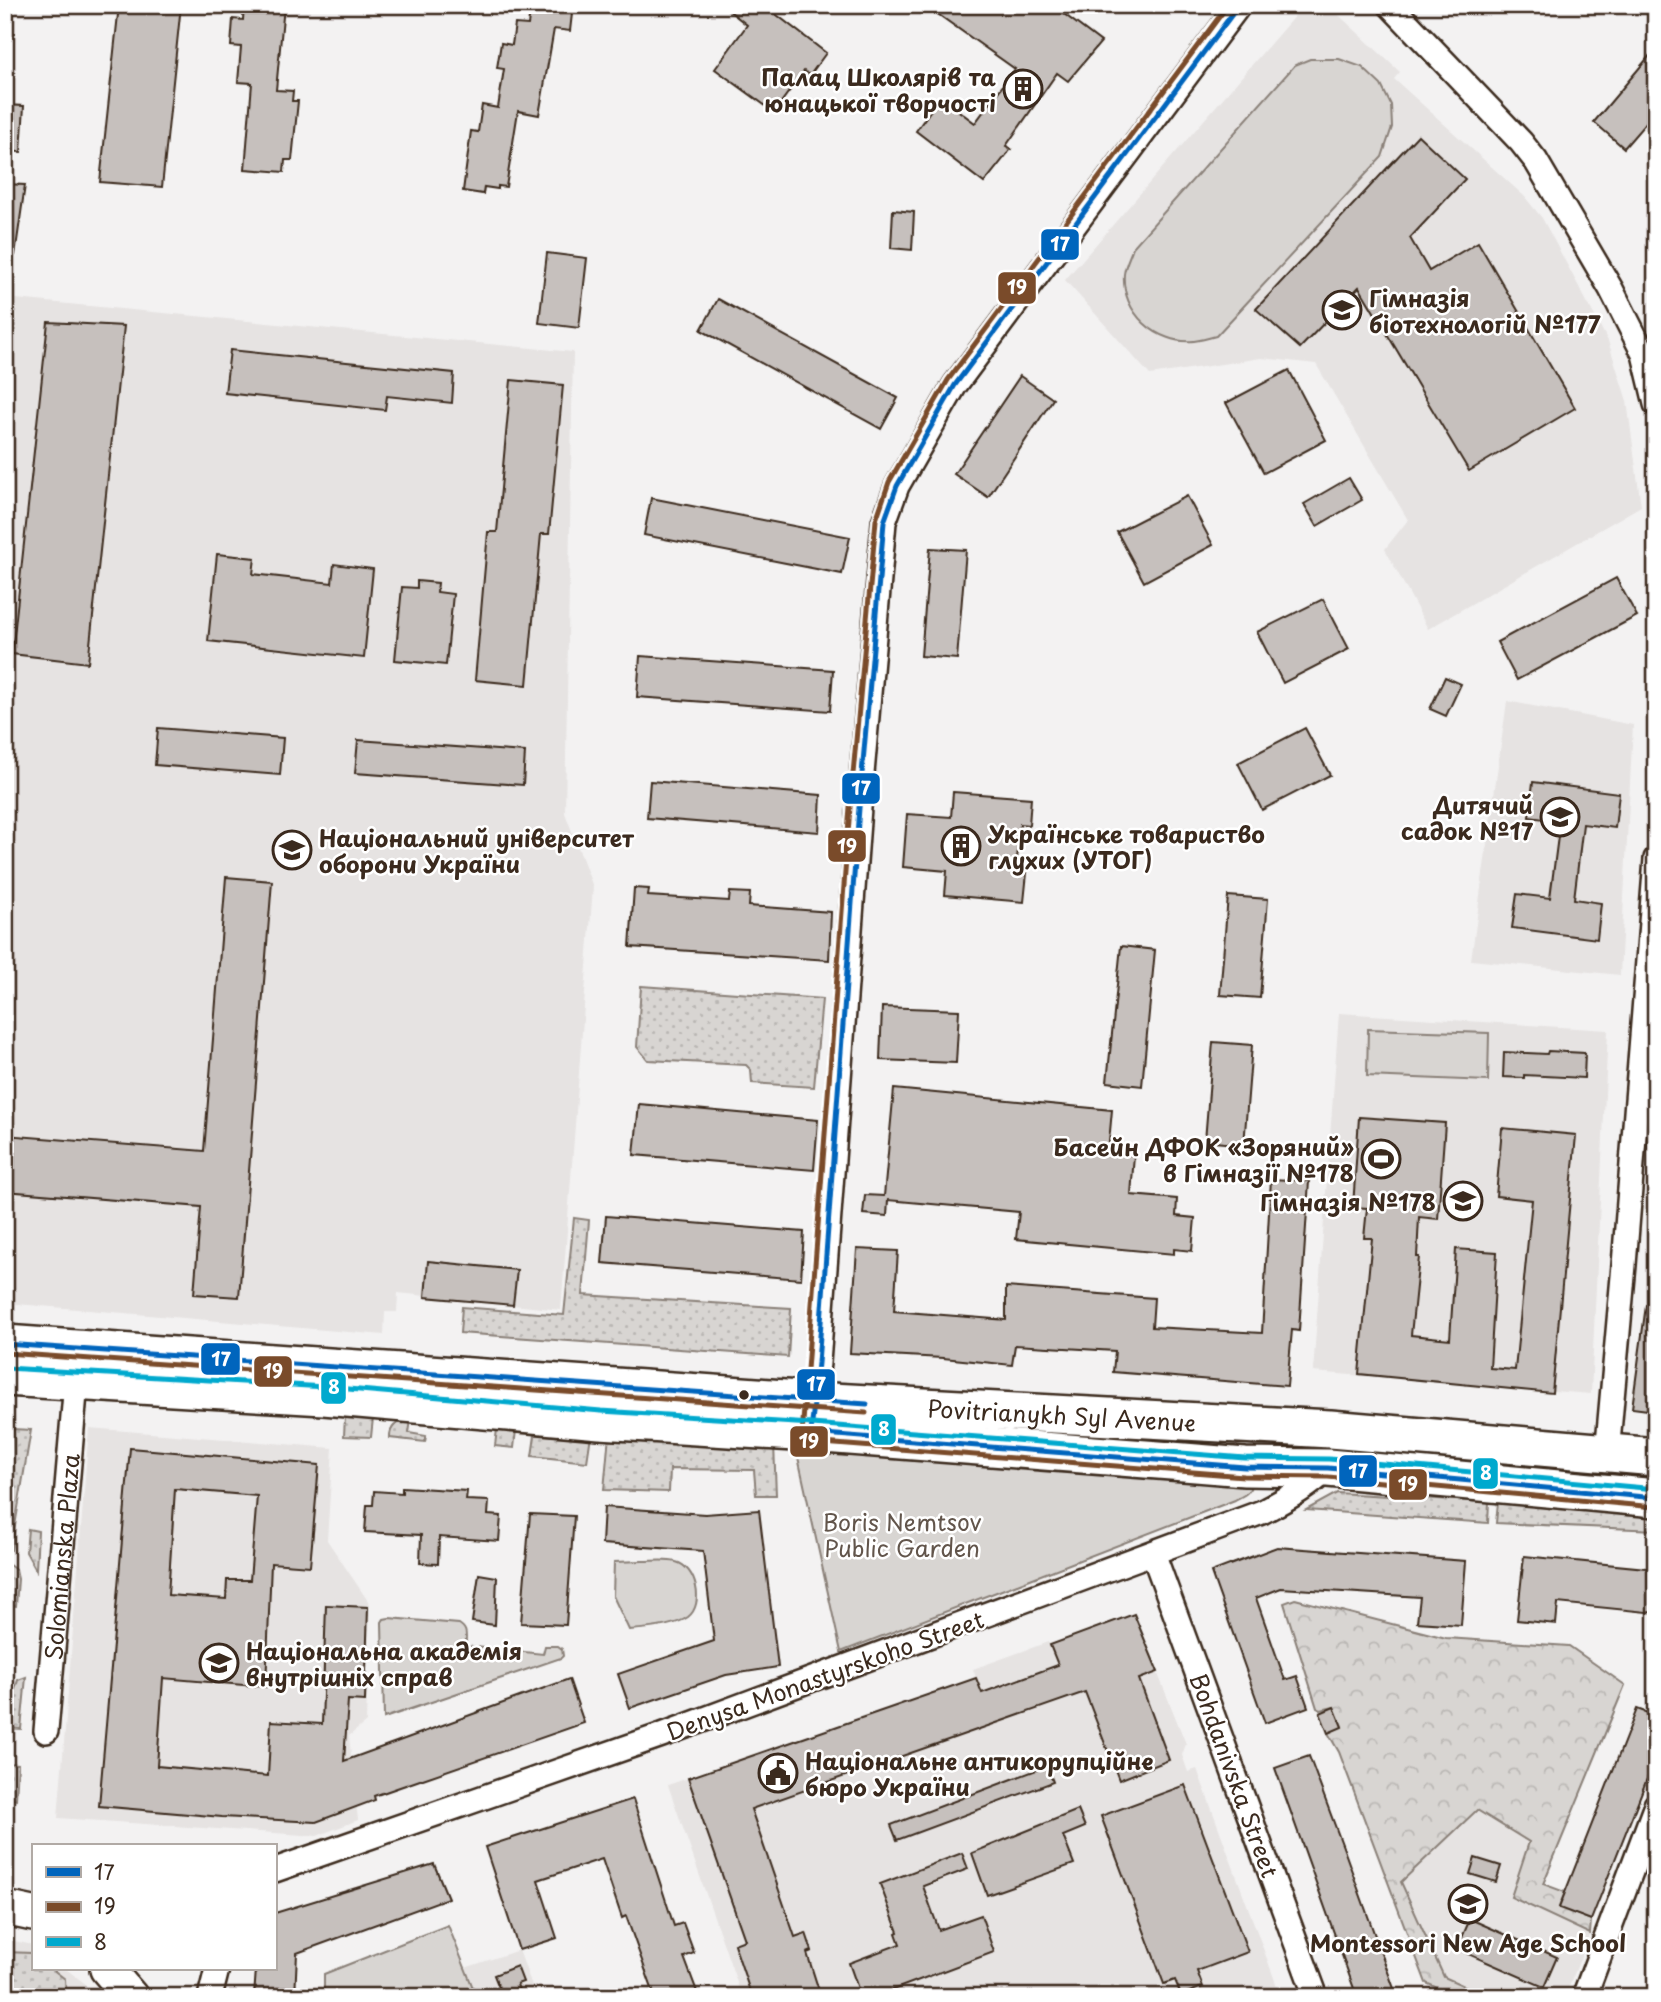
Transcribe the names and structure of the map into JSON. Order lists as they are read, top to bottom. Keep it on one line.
{"streets":{"main road":["Povitrianykh Syl Avenue"],"street":["Solomianska Plaza","Denysa Monastyrskoho Street","Bohdanivska Street"]},"crossings":[["Povitrianykh Syl Avenue","Solomianska Plaza"],["Povitrianykh Syl Avenue","Denysa Monastyrskoho Street"],["Denysa Monastyrskoho Street","Bohdanivska Street"]],"parks":["Boris Nemtsov Public Garden"],"places":{"building":["Палац Школярів та юнацької творчості","Українське товариство глухих (УТОГ)"],"school or university":["Гімназія біотехнологій №177","Дитячий садок №17","Національний університет оборони України","Гімназія №178","Національна академія внутрішніх справ","Montessori New Age School"],"sports":["Басейн ДФОК «Зоряний» в Гімназії №178"],"public building":["Національне антикорупційне бюро України"]},"lines":["transit line 17","transit line 19","transit line 8"],"legend":["17","19","8"]}
